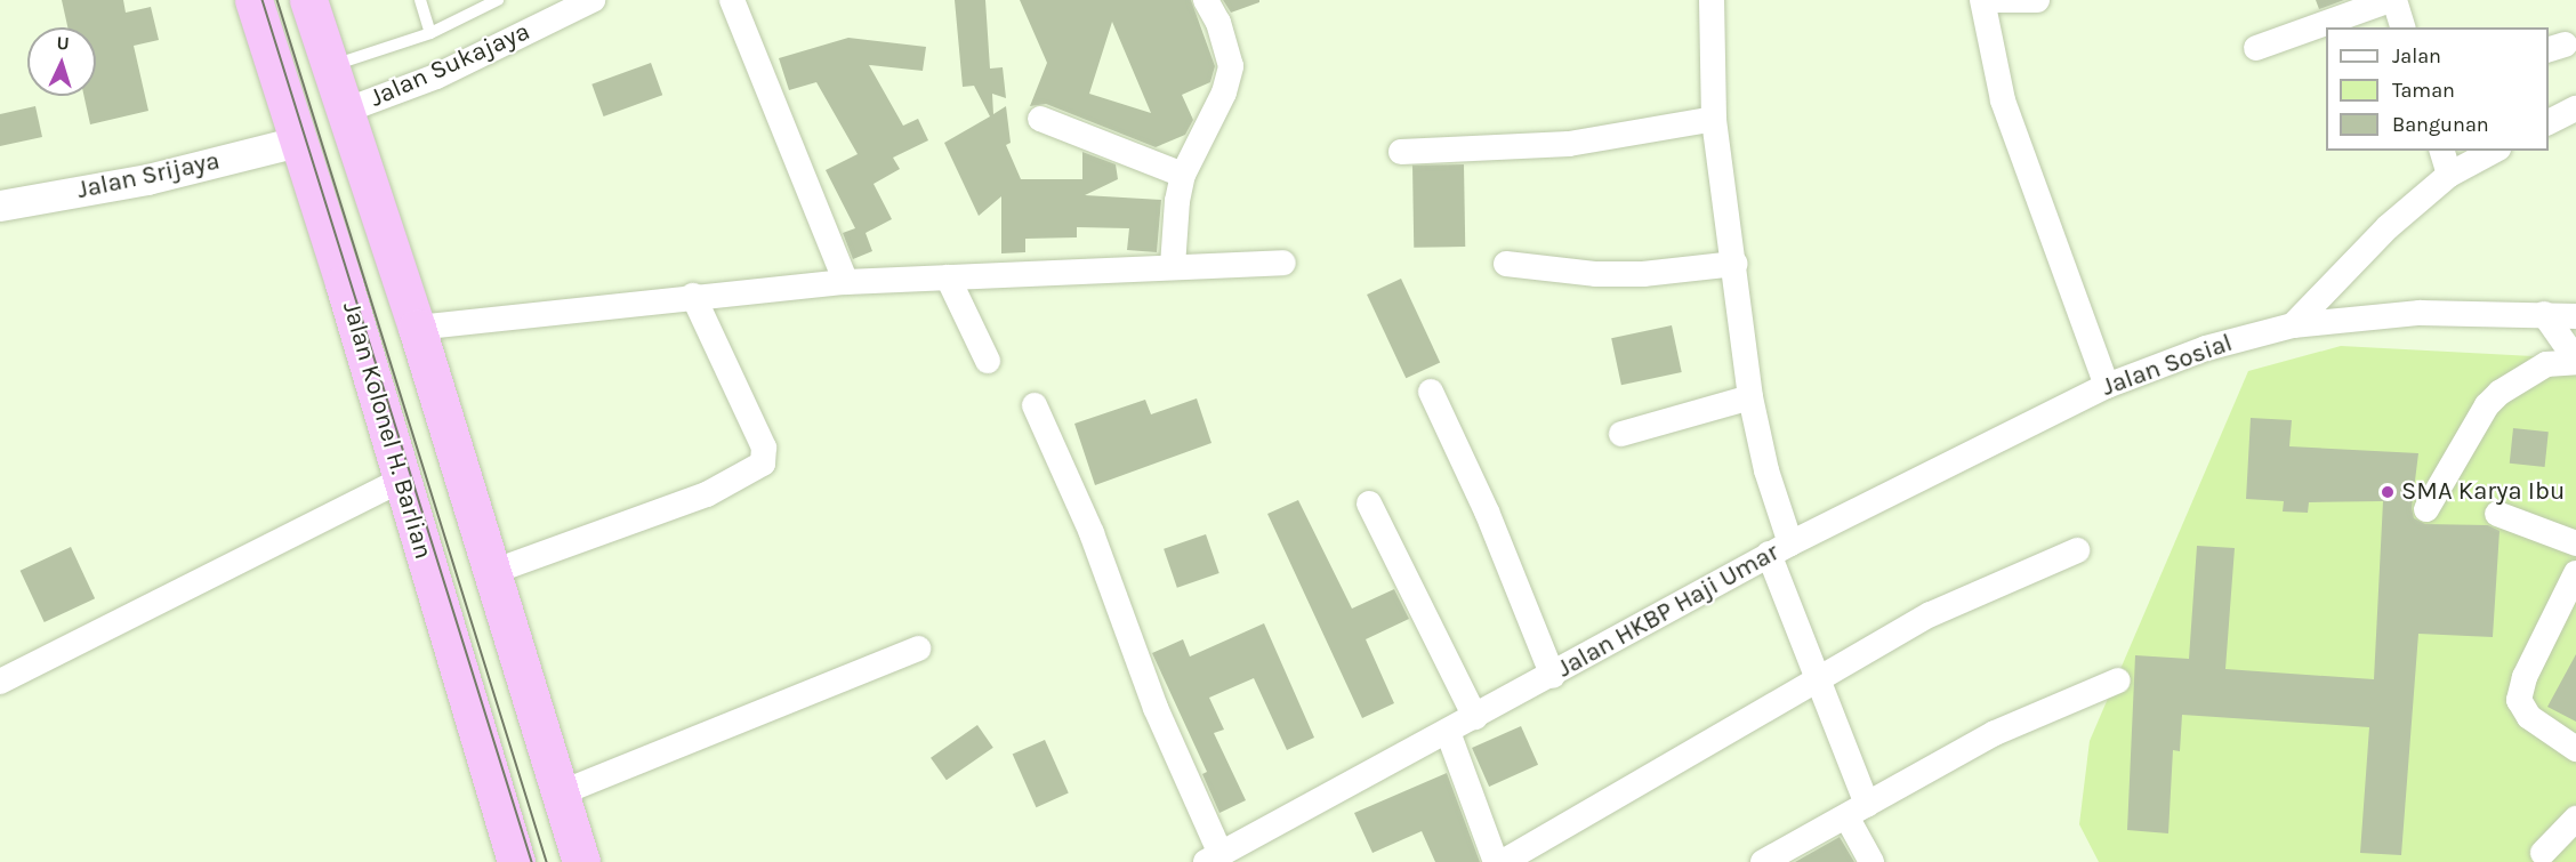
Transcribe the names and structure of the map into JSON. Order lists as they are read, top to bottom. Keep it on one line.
{"streets":{"highway":["Jalan Kolonel H. Barlian"],"street":["Jalan Sukajaya","Jalan Srijaya","Jalan Sosial","Jalan HKBP Haji Umar"]},"crossings":[["Jalan Srijaya","Jalan Kolonel H. Barlian"],["Jalan Sosial","Jalan HKBP Haji Umar"]],"places":["SMA Karya Ibu"],"legend":["Jalan","Taman","Bangunan"],"north":"top"}
